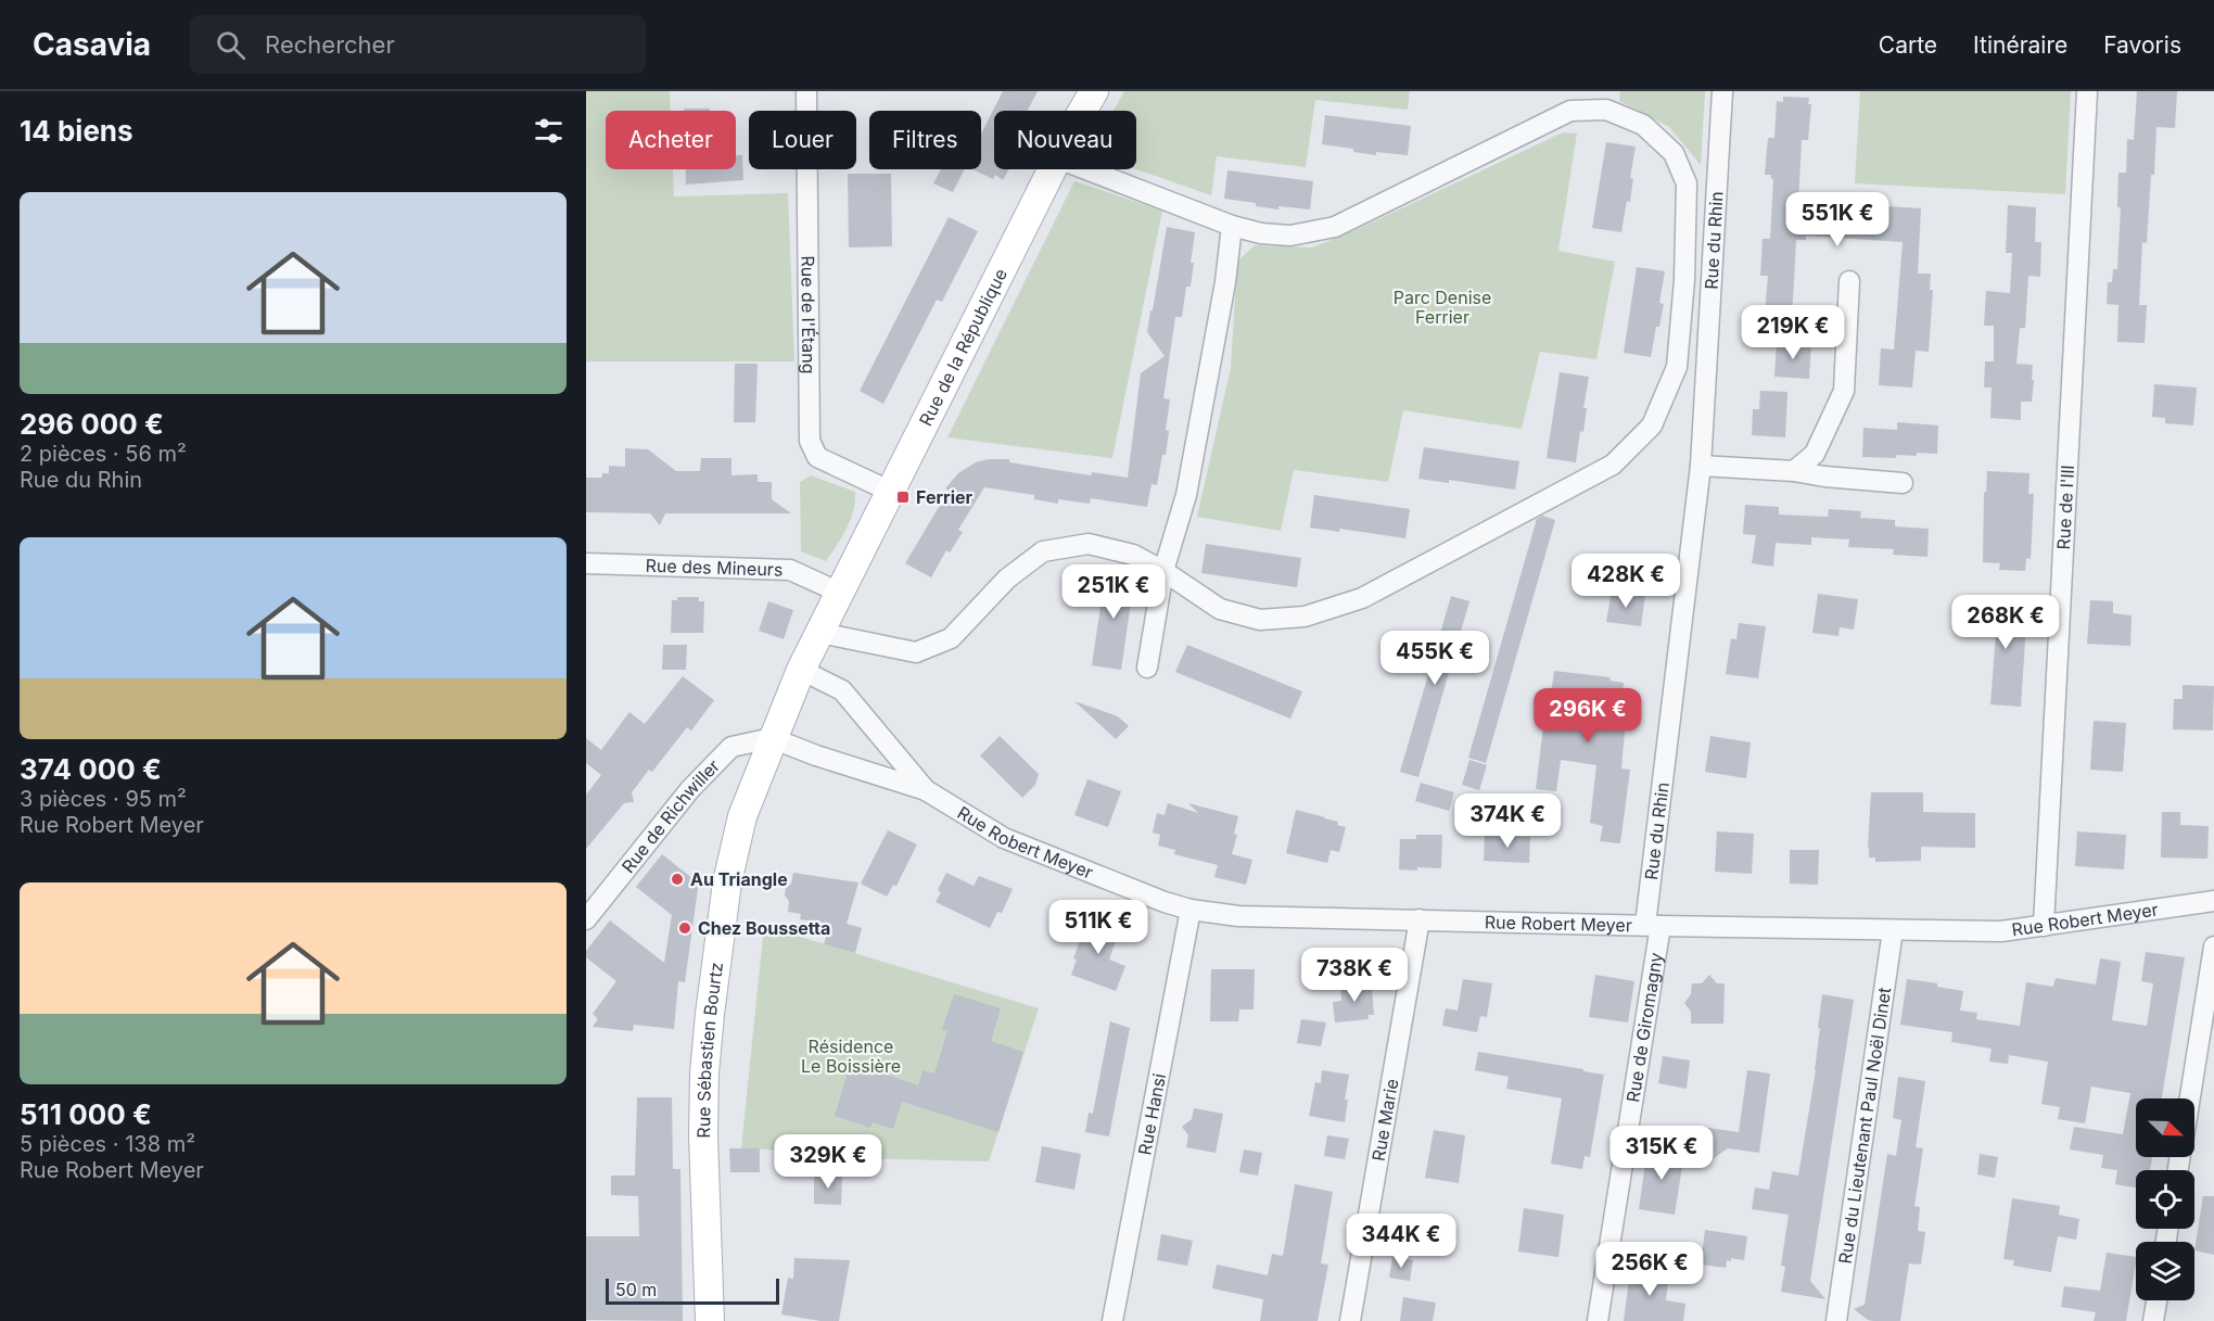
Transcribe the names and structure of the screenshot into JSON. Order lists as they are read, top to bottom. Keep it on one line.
{"streets":{"main road":["Rue de la République","Rue Sébastien Bourtz"],"street":["Rue du Rhin","Rue de l'Étang","Rue de l'Ill","Rue des Mineurs","Rue de Richwiller","Rue Robert Meyer","Rue de Giromagny","Rue Hansi","Rue Marie","Rue du Lieutenant Paul Noël Dinet"]},"crossings":[["Rue du Rhin","Rue Robert Meyer"],["Rue du Rhin","Rue de Giromagny"],["Rue de l'Étang","Rue de la République"],["Rue de la République","Rue des Mineurs"],["Rue de la République","Rue Sébastien Bourtz"],["Rue de l'Ill","Rue Robert Meyer"],["Rue des Mineurs","Rue Sébastien Bourtz"],["Rue de Richwiller","Rue Robert Meyer"],["Rue de Richwiller","Rue Sébastien Bourtz"],["Rue Robert Meyer","Rue de Giromagny"],["Rue Robert Meyer","Rue Sébastien Bourtz"],["Rue Robert Meyer","Rue Hansi"],["Rue Robert Meyer","Rue Marie"],["Rue Robert Meyer","Rue du Lieutenant Paul Noël Dinet"]],"parks":["Parc Denise Ferrier","Résidence Le Boissière"],"places":{"transit":["Ferrier"],"other":["Au Triangle","Chez Boussetta"]},"scale_bar":"50 m","north":"bottom right","page":{"header":"Casavia","search":"Rechercher","nav":["Carte","Itinéraire","Favoris"],"heading":"14 biens","chip":["Acheter","Louer","Filtres","Nouveau"],"list":[{"name":"296 000 €","note":"2 pièces · 56 m² · Rue du Rhin"},{"name":"374 000 €","note":"3 pièces · 95 m² · Rue Robert Meyer"},{"name":"511 000 €","note":"5 pièces · 138 m² · Rue Robert Meyer"}],"price":["551K €","219K €","428K €","251K €","268K €","455K €","296K €","374K €","511K €","738K €","315K €","329K €","344K €","256K €"],"scale":"50 m"}}
